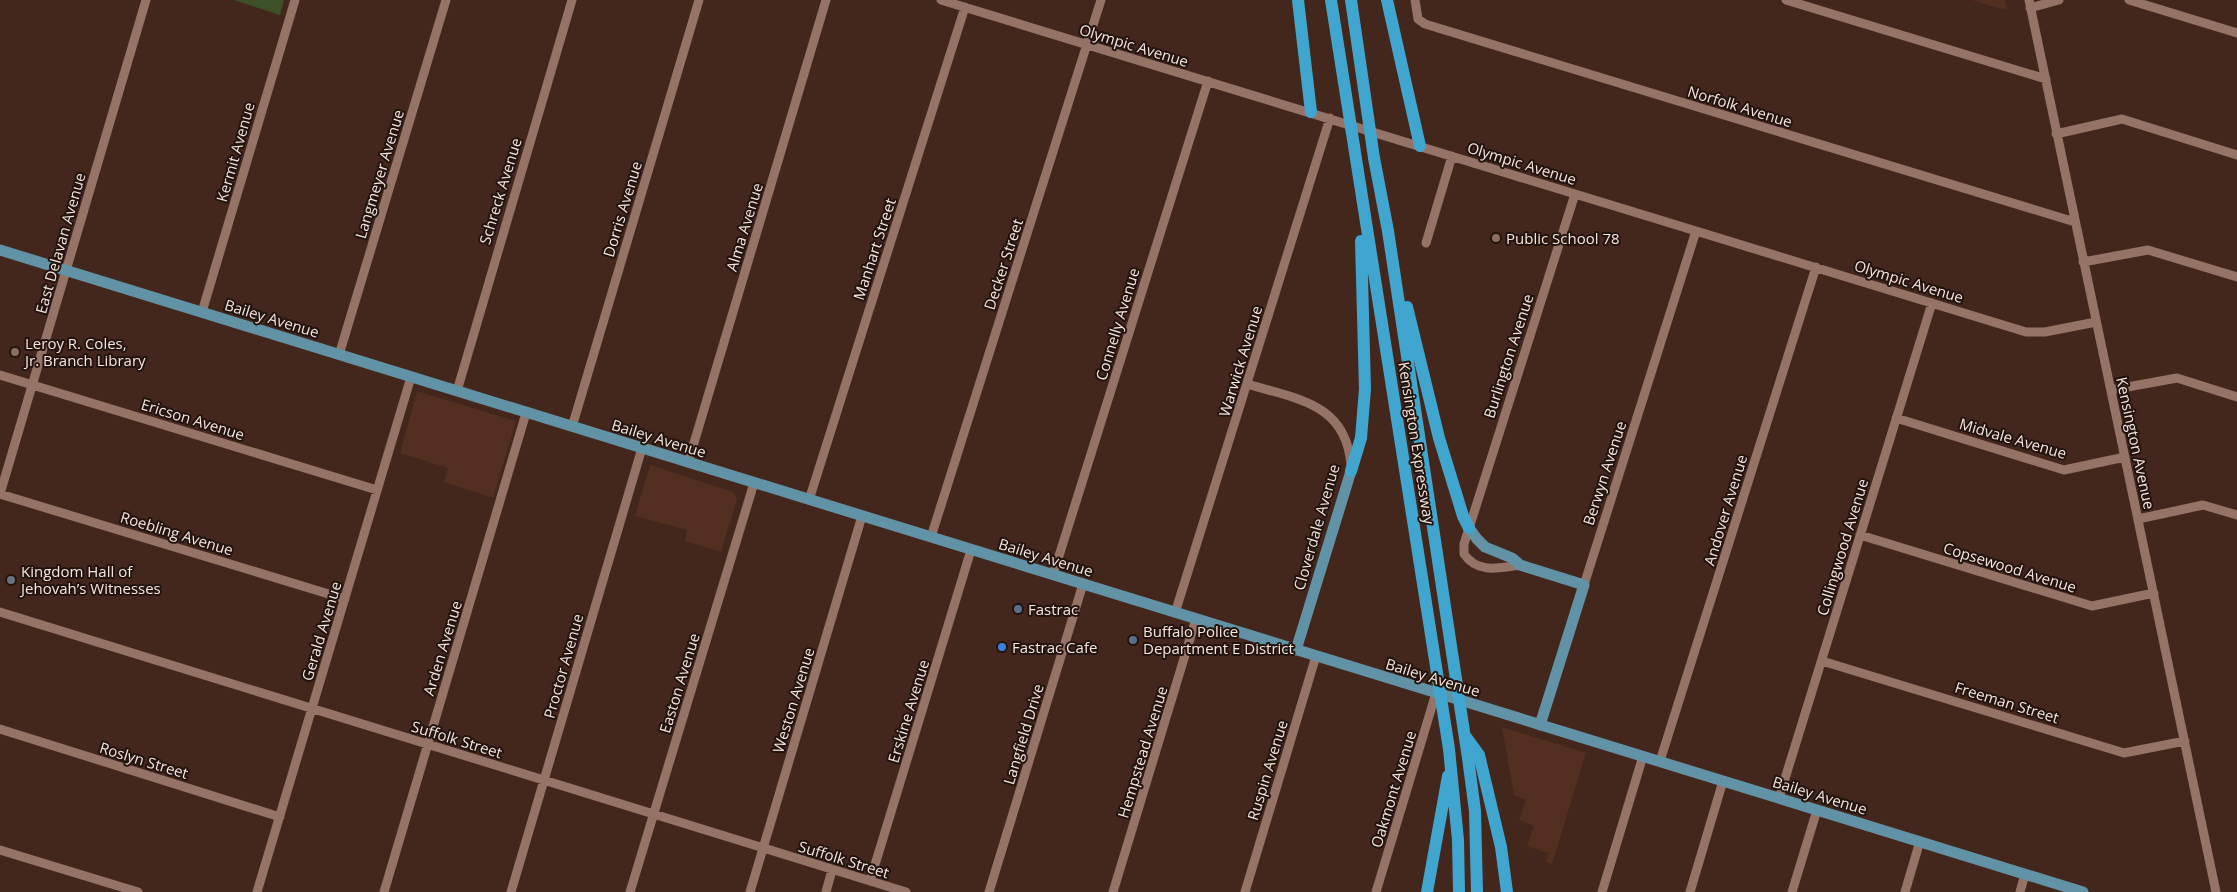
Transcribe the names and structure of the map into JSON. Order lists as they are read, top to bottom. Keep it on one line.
{"streets":{"highway":["Kensington Expressway"],"main road":["Bailey Avenue","Burlington Avenue","Berwyn Avenue","Cloverdale Avenue"],"street":["Olympic Avenue","Norfolk Avenue","Kermit Avenue","Langmeyer Avenue","Schreck Avenue","Dorris Avenue","Alma Avenue","East Delavan Avenue","Manhart Street","Decker Street","Connelly Avenue","Warwick Avenue","Ericson Avenue","Midvale Avenue","Kensington Avenue","Andover Avenue","Roebling Avenue","Collingwood Avenue","Copsewood Avenue","Gerald Avenue","Arden Avenue","Proctor Avenue","Easton Avenue","Weston Avenue","Freeman Street","Erskine Avenue","Langfield Drive","Suffolk Street","Hempstead Avenue","Roslyn Street","Ruspin Avenue","Oakmont Avenue"]},"crossings":[["Olympic Avenue","Manhart Street"],["Olympic Avenue","Decker Street"],["Olympic Avenue","Connelly Avenue"],["Olympic Avenue","Burlington Avenue"],["Olympic Avenue","Warwick Avenue"],["Olympic Avenue","Kensington Avenue"],["Olympic Avenue","Berwyn Avenue"],["Olympic Avenue","Andover Avenue"],["Olympic Avenue","Collingwood Avenue"],["Norfolk Avenue","Kensington Avenue"],["Kermit Avenue","Bailey Avenue"],["Langmeyer Avenue","Bailey Avenue"],["Schreck Avenue","Bailey Avenue"],["Dorris Avenue","Bailey Avenue"],["Alma Avenue","Bailey Avenue"],["East Delavan Avenue","Bailey Avenue"],["East Delavan Avenue","Ericson Avenue"],["East Delavan Avenue","Roebling Avenue"],["Manhart Street","Bailey Avenue"],["Decker Street","Bailey Avenue"],["Bailey Avenue","Connelly Avenue"],["Bailey Avenue","Warwick Avenue"],["Bailey Avenue","Berwyn Avenue"],["Bailey Avenue","Andover Avenue"],["Bailey Avenue","Cloverdale Avenue"],["Bailey Avenue","Collingwood Avenue"],["Bailey Avenue","Gerald Avenue"],["Bailey Avenue","Arden Avenue"],["Bailey Avenue","Proctor Avenue"],["Bailey Avenue","Easton Avenue"],["Bailey Avenue","Weston Avenue"],["Bailey Avenue","Erskine Avenue"],["Bailey Avenue","Langfield Drive"],["Bailey Avenue","Hempstead Avenue"],["Bailey Avenue","Ruspin Avenue"],["Bailey Avenue","Oakmont Avenue"],["Burlington Avenue","Berwyn Avenue"],["Warwick Avenue","Cloverdale Avenue"],["Ericson Avenue","Gerald Avenue"],["Midvale Avenue","Kensington Avenue"],["Midvale Avenue","Collingwood Avenue"],["Kensington Avenue","Copsewood Avenue"],["Kensington Avenue","Freeman Street"],["Roebling Avenue","Gerald Avenue"],["Collingwood Avenue","Copsewood Avenue"],["Collingwood Avenue","Freeman Street"],["Gerald Avenue","Suffolk Street"],["Gerald Avenue","Roslyn Street"],["Arden Avenue","Suffolk Street"],["Proctor Avenue","Suffolk Street"],["Easton Avenue","Suffolk Street"],["Weston Avenue","Suffolk Street"],["Erskine Avenue","Suffolk Street"]],"places":["Public School 78","Leroy R. Coles, Jr. Branch Library","Kingdom Hall of Jehovah’s Witnesses","Fastrac","Buffalo Police Department E District","Fastrac Cafe"]}
